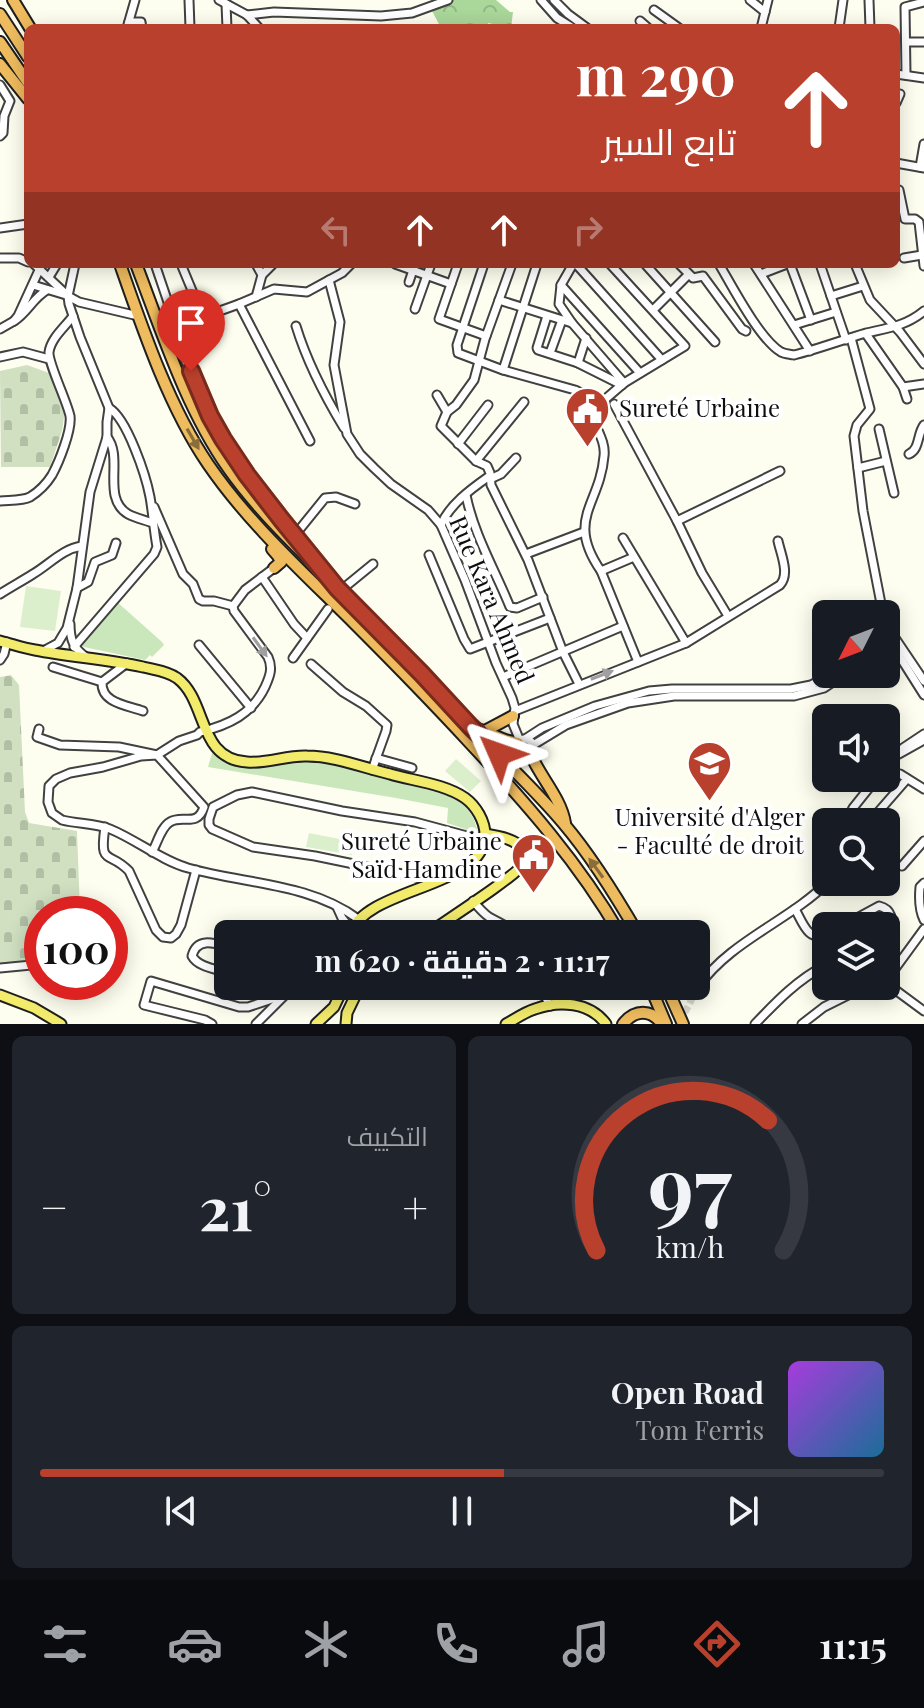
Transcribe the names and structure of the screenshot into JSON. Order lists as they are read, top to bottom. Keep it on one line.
{"streets":{"street":["Rue Kara Ahmed"]},"places":{"public building":["Sureté Urbaine","Sureté Urbaine Saïd Hamdine"],"school or university":["Université d'Alger - Faculté de droit"]},"north":"bottom left","page":{"turn":["290 m","تابع السير"],"limit":"100","trip":"11:17 · 2 دقيقة · 620 m","tile":"التكييف","heat":["−","21°","+"],"song":["Open Road","Tom Ferris"],"tabs":"11:15","gauge":["97","km/h"]}}
